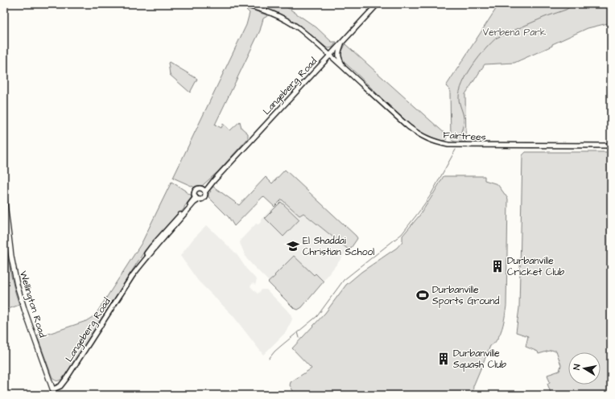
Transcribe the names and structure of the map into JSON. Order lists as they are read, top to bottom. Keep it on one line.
{"streets":{"main road":["Langeberg Road","Fairtrees","Wellington Road"]},"crossings":[["Langeberg Road","Fairtrees"],["Langeberg Road","Wellington Road"]],"parks":["Verbena Park"],"places":{"school or university":["El Shaddai Christian School"],"building":["Durbanville Cricket Club","Durbanville Squash Club"],"sports":["Durbanville Sports Ground"]},"north":"left"}
